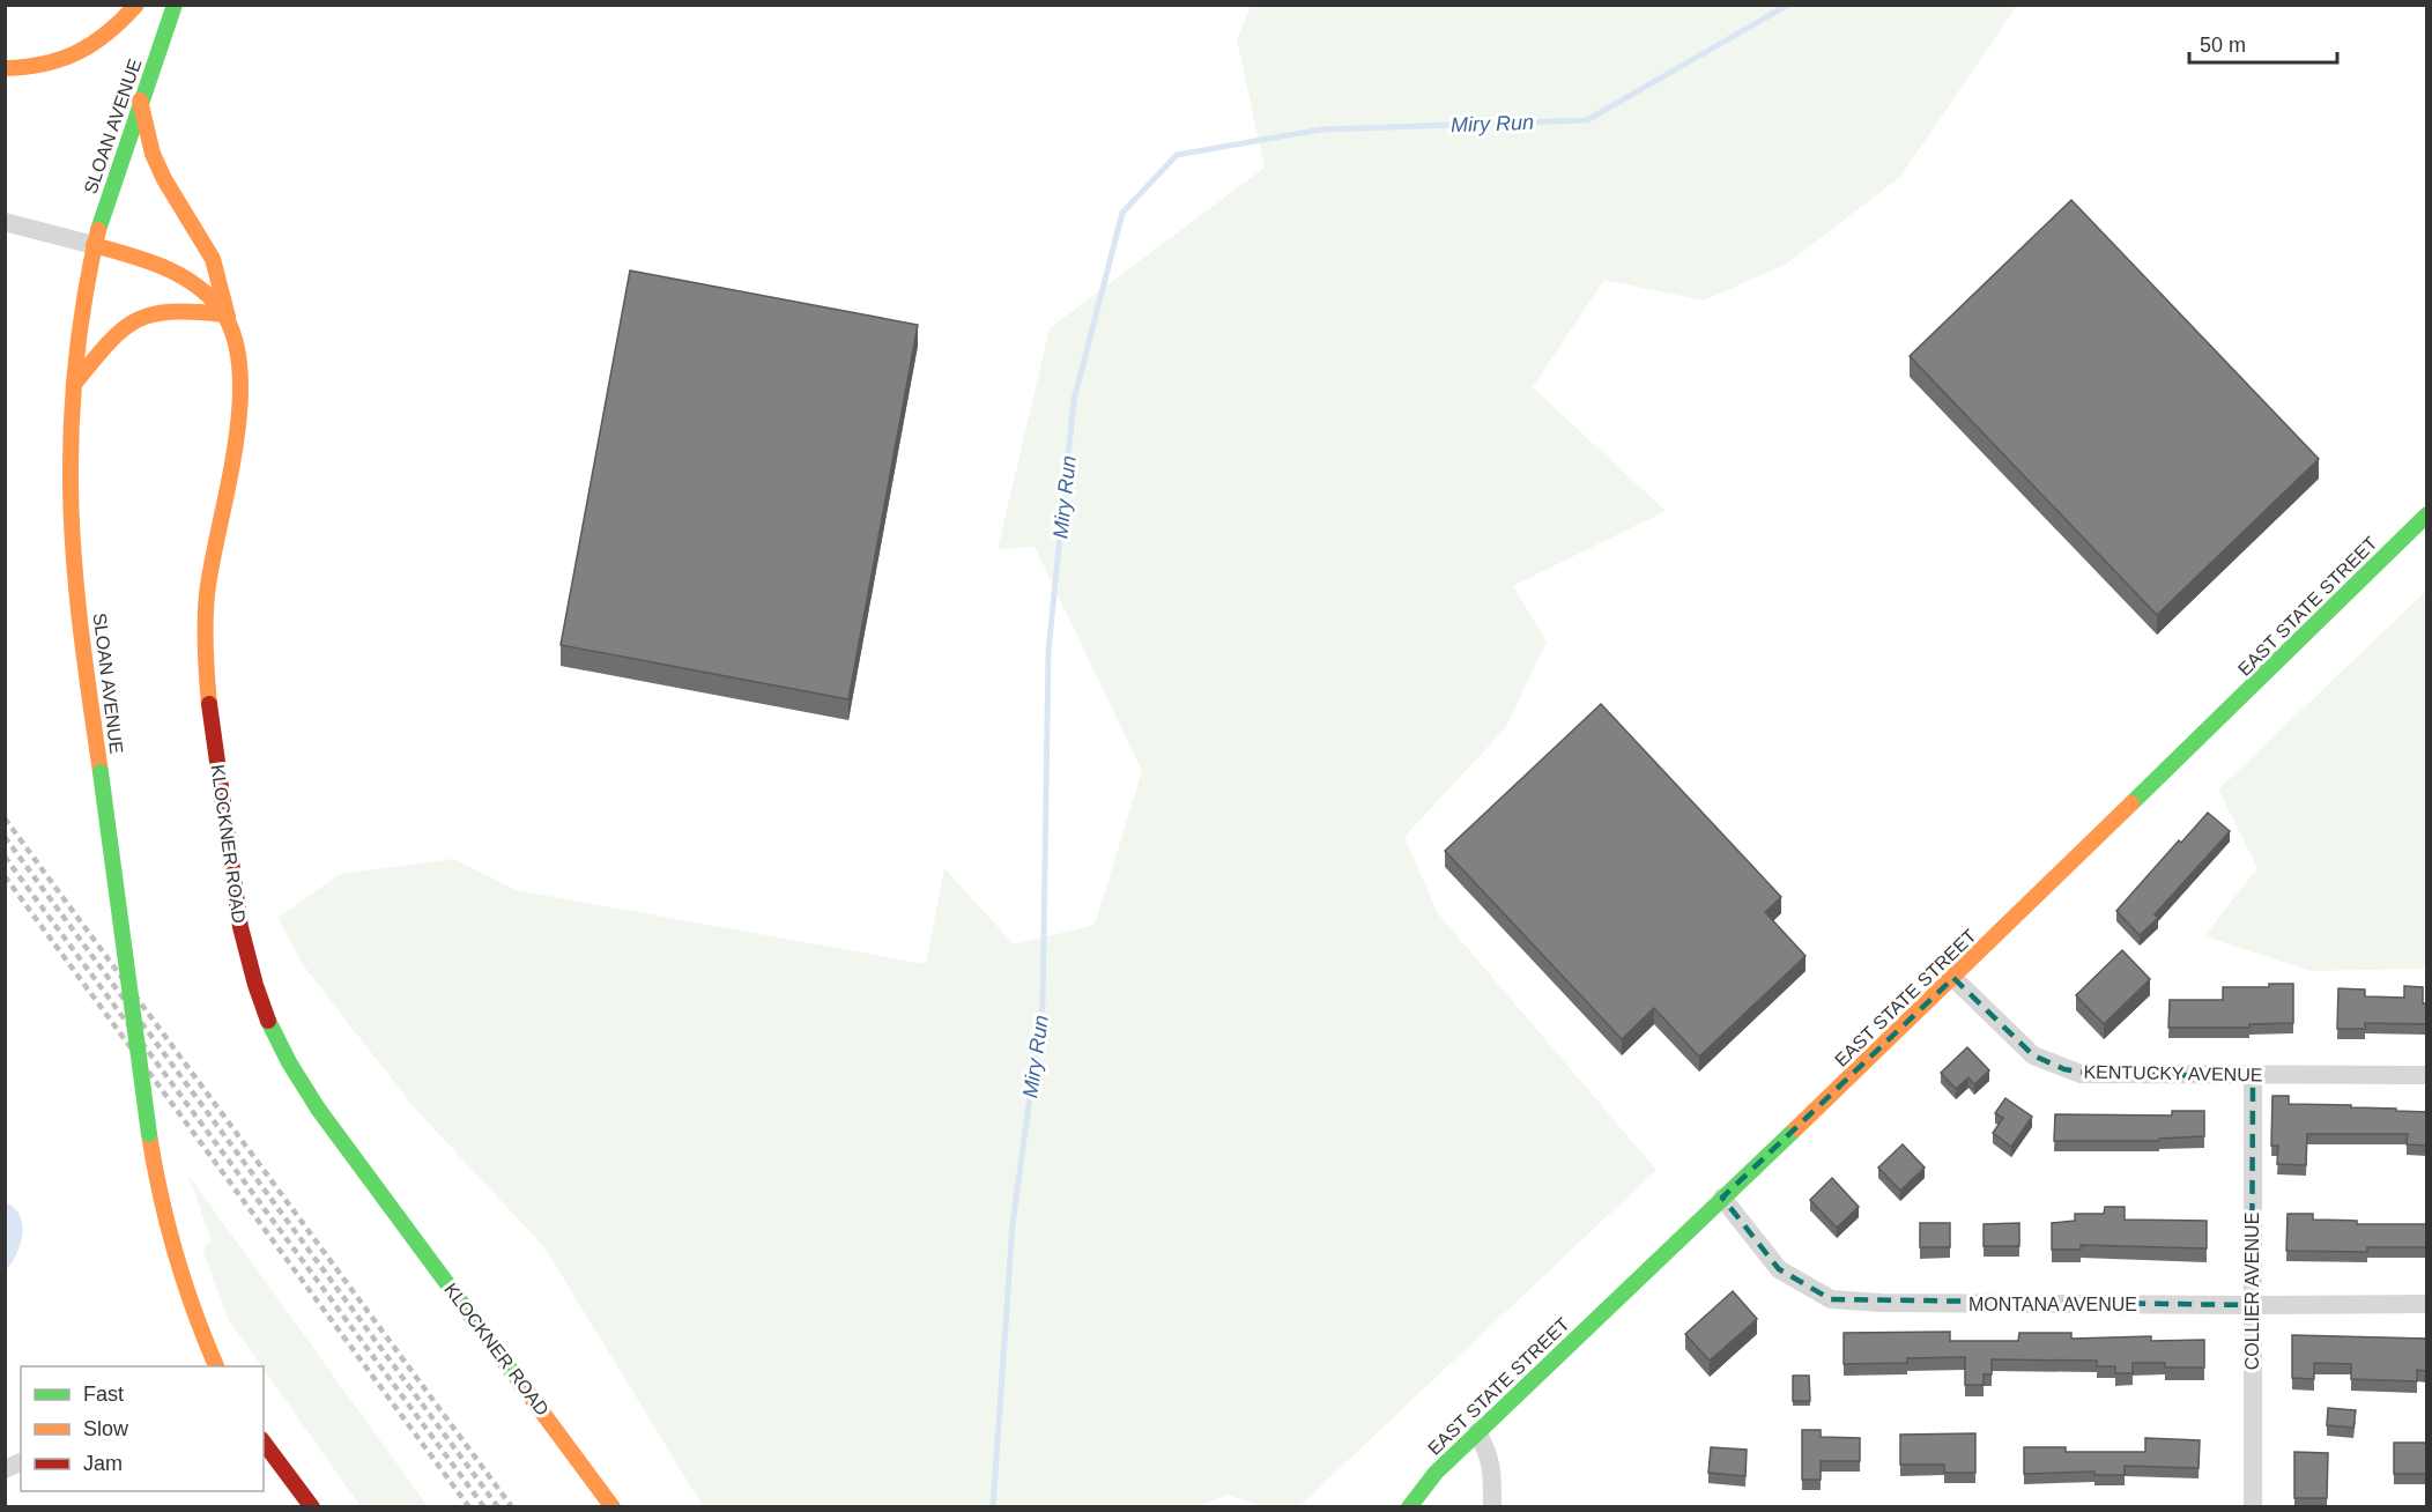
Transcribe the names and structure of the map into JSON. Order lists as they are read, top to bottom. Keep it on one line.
{"streets":{"main road":["SLOAN AVENUE","EAST STATE STREET","KLOCKNER ROAD"],"street":["KENTUCKY AVENUE","COLLIER AVENUE","MONTANA AVENUE"]},"crossings":[["SLOAN AVENUE","KLOCKNER ROAD"],["EAST STATE STREET","KENTUCKY AVENUE"],["EAST STATE STREET","MONTANA AVENUE"],["KENTUCKY AVENUE","COLLIER AVENUE"],["COLLIER AVENUE","MONTANA AVENUE"]],"water":["Miry Run"],"legend":["Fast","Slow","Jam"],"scale_bar":"50 m"}
